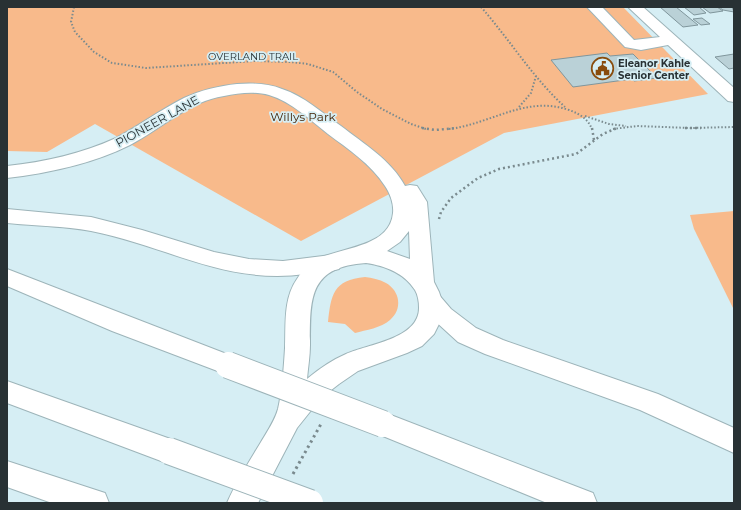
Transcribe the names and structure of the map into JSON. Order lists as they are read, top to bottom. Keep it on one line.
{"streets":{"main road":["PIONEER LANE"],"path":["OVERLAND TRAIL"]},"parks":["Willys Park"],"places":{"public building":["Eleanor Kahle Senior Center"]}}
